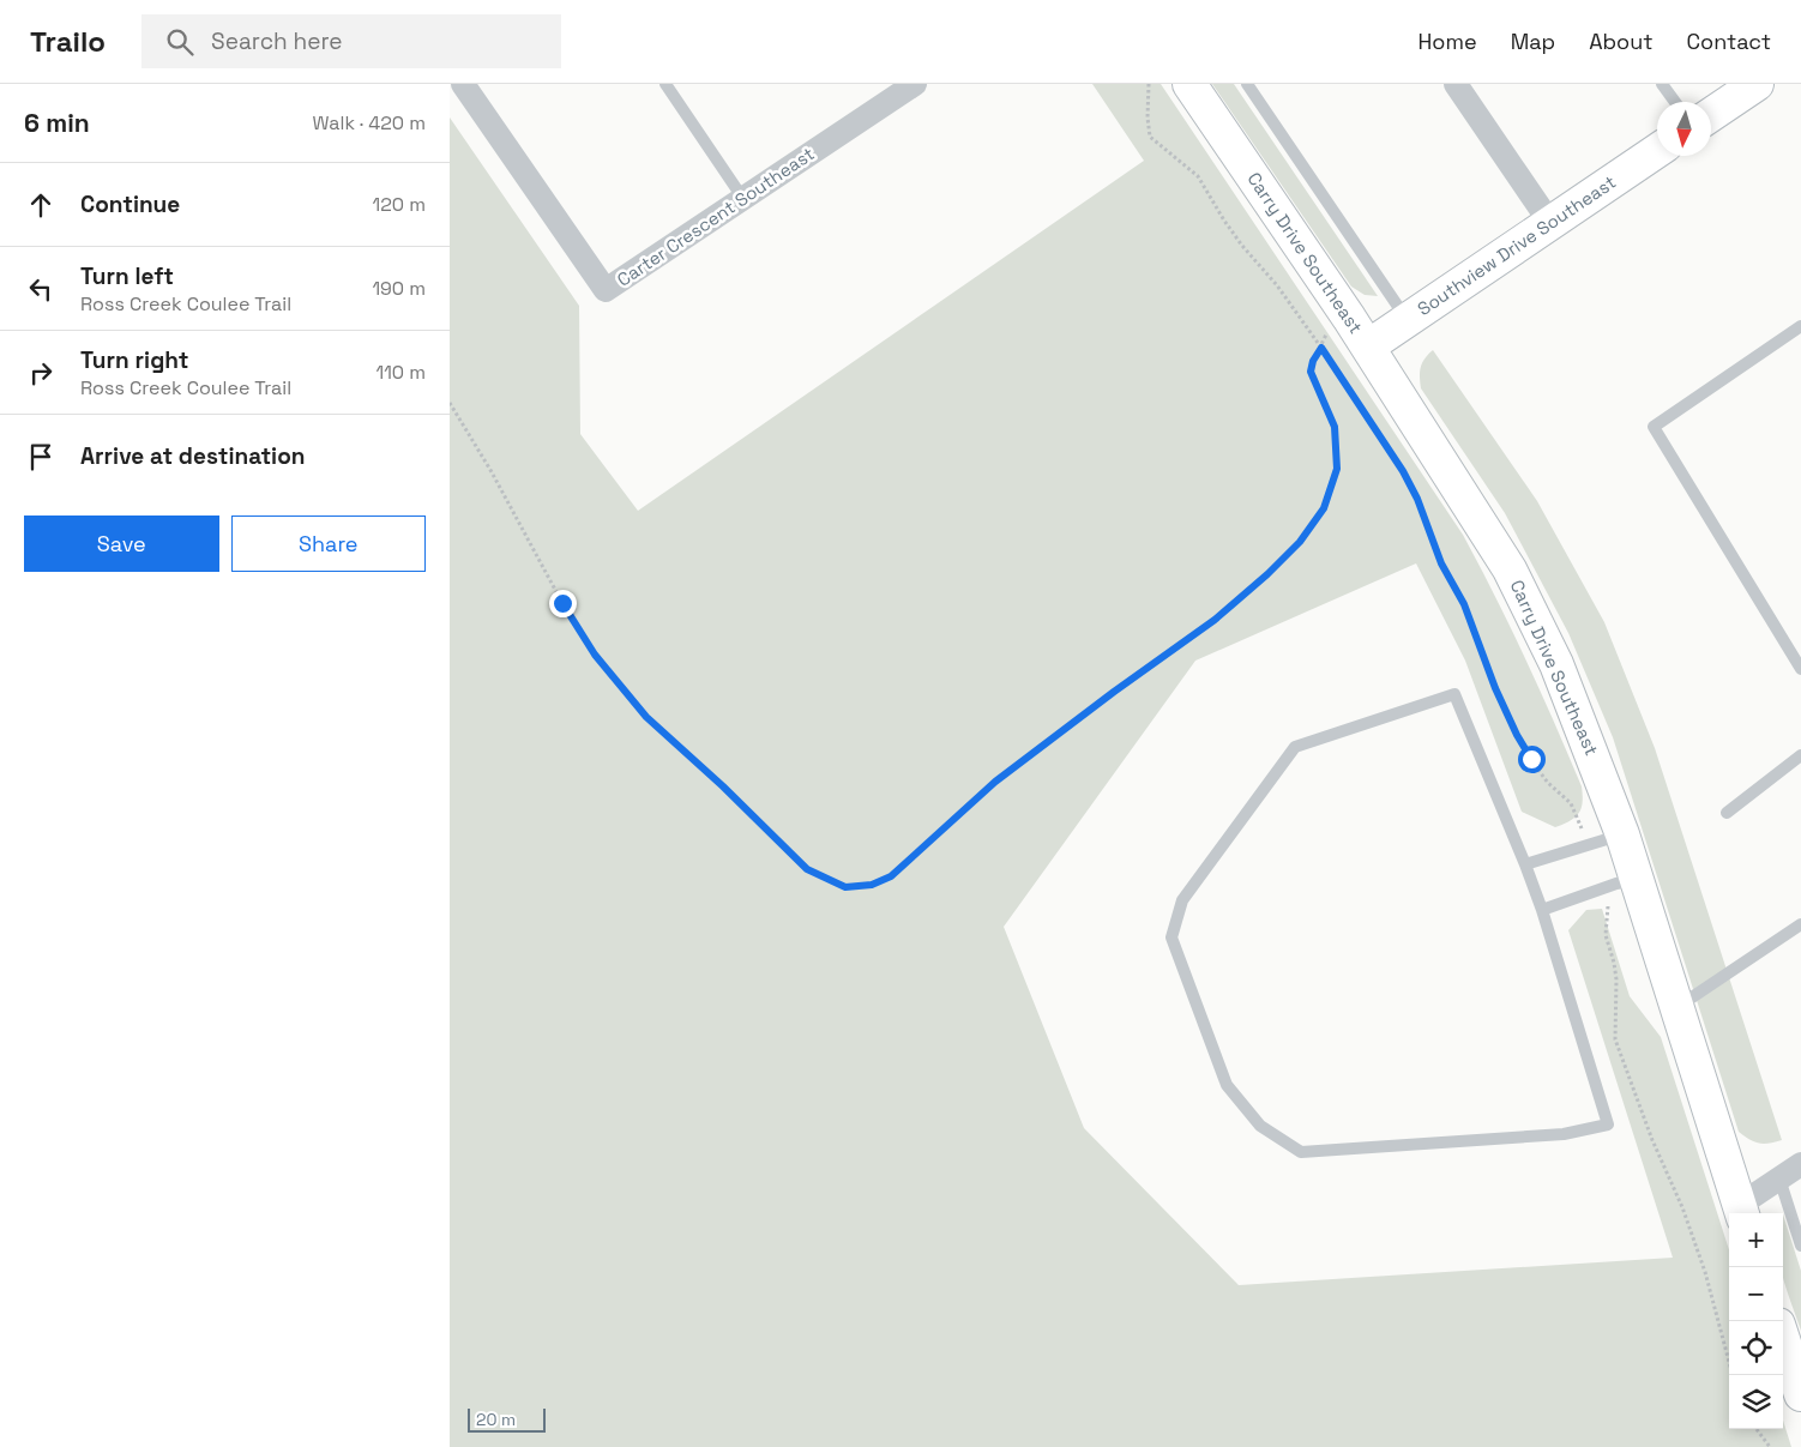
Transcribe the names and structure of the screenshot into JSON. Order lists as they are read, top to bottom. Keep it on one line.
{"streets":{"street":["Carter Crescent Southeast","Southview Drive Southeast","Carry Drive Southeast"]},"crossings":[["Southview Drive Southeast","Carry Drive Southeast"]],"scale_bar":"20 m","north":"bottom","page":{"header":"Trailo","search":"Search here","nav":["Home","Map","About","Contact"],"heading":["6 min","Walk · 420 m"],"list":[["Continue","120 m"],["Turn left","Ross Creek Coulee Trail","190 m"],["Turn right","Ross Creek Coulee Trail","110 m"],"Arrive at destination"],"buttons":["Save","Share"],"map_buttons":["+","−"],"scale":"20 m"}}
